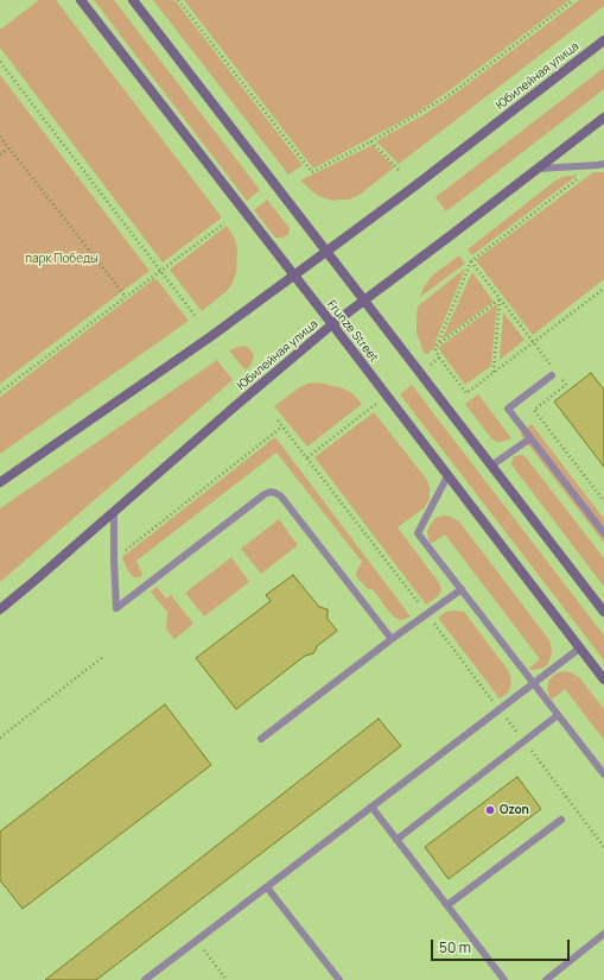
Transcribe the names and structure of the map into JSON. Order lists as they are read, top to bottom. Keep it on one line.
{"streets":{"main road":["Юбилейная улица","Frunze Street"]},"crossings":[["Юбилейная улица","Frunze Street"]],"parks":["парк Победы"],"places":["Ozon"],"scale_bar":"50 m"}
